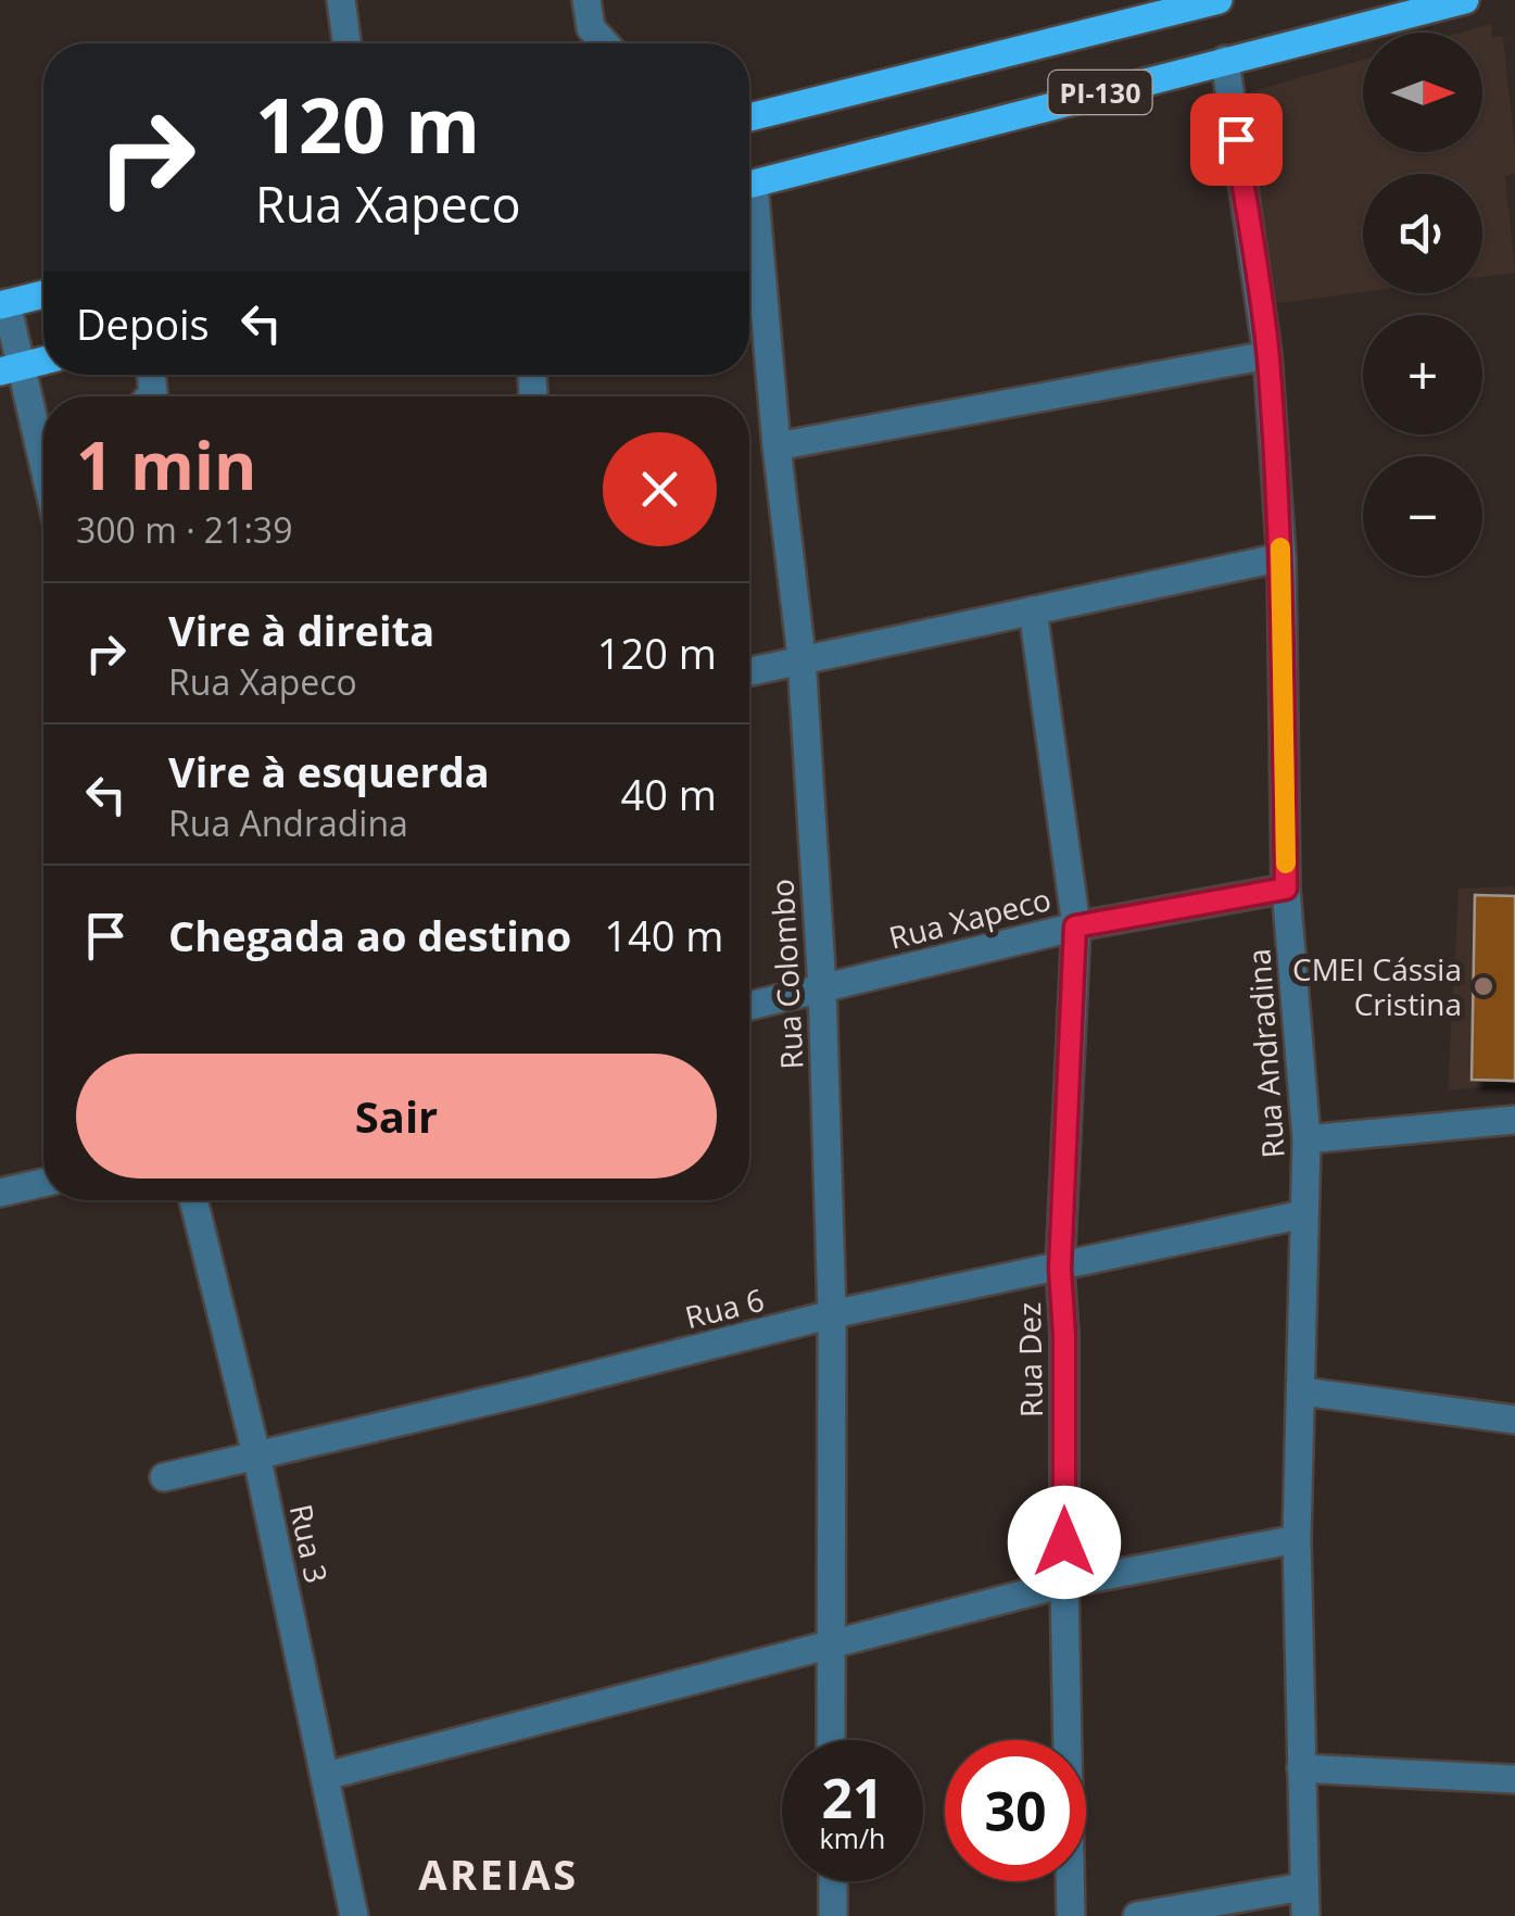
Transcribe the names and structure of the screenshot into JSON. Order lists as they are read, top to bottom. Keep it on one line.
{"streets":{"main road":["PI-130"],"street":["Rua Xapeco","Rua Colombo","Rua Andradina","Rua 6","Rua Dez","Rua 3"]},"crossings":[["PI-130","Rua Andradina"],["Rua Xapeco","Rua Colombo"],["Rua Xapeco","Rua Andradina"],["Rua Xapeco","Rua Dez"],["Rua Colombo","Rua 6"],["Rua Andradina","Rua 6"],["Rua 6","Rua Dez"],["Rua 6","Rua 3"]],"districts":["AREIAS"],"places":["CMEI Cássia Cristina"],"north":"right","page":{"map_buttons":["+","−"],"turn":["120 m","Rua Xapeco"],"then":"Depois","heading":["1 min","300 m · 21:39"],"list":[{"name":"Vire à direita","note":"Rua Xapeco","value":"120 m"},{"name":"Vire à esquerda","note":"Rua Andradina","value":"40 m"},{"name":"Chegada ao destino","value":"140 m"}],"buttons":"Sair","speed":"21 km/h","limit":"30"}}
